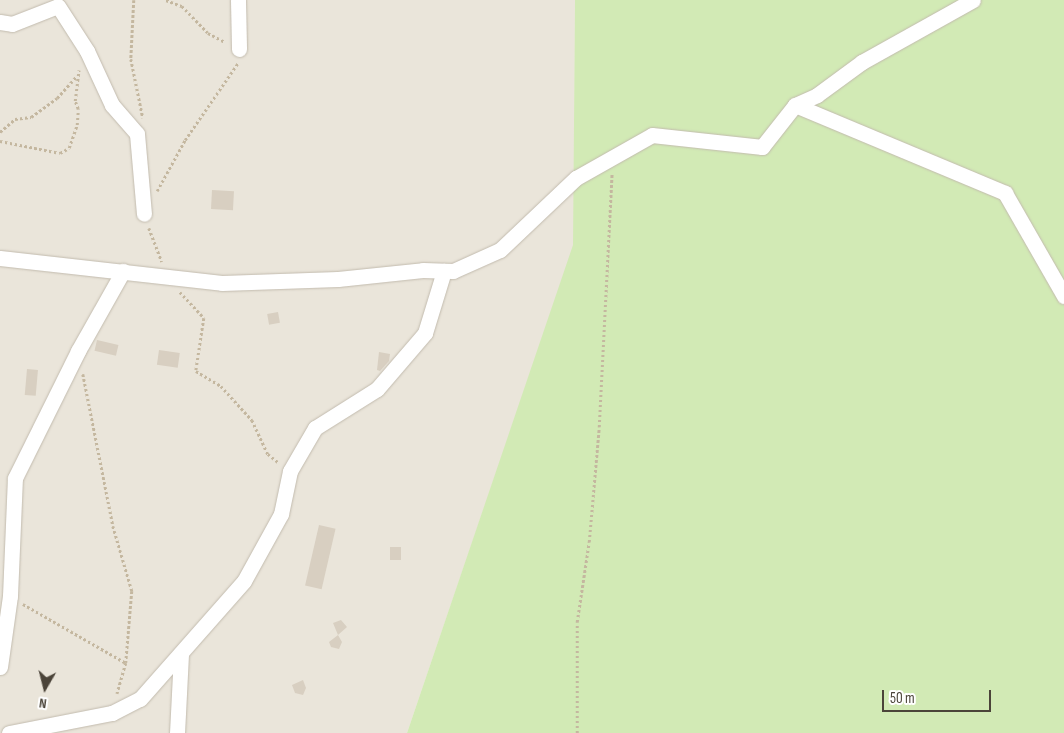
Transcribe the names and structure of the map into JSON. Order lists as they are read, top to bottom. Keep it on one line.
{"scale_bar":"50 m","north":"bottom"}
